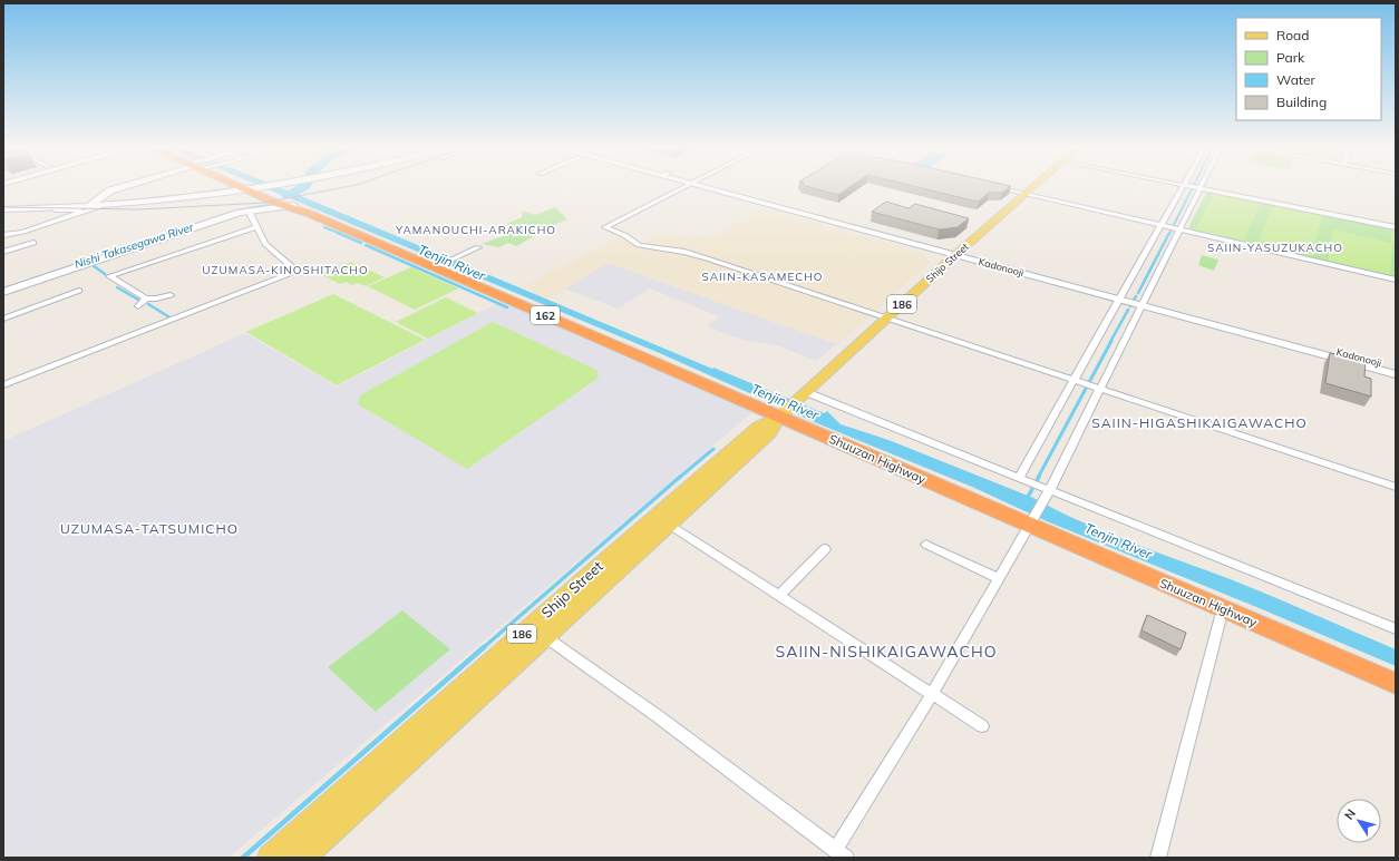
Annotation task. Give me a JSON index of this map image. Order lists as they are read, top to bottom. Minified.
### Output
{"streets":{"highway":["162","Shuuzan Highway"],"main road":["Shijo Street","186"],"street":["Kadonooji"]},"crossings":[["Shijo Street","Kadonooji"],["Shijo Street","Shuuzan Highway"]],"districts":["YAMANOUCHI-ARAKICHO","SAIIN-YASUZUKACHO","UZUMASA-KINOSHITACHO","SAIIN-KASAMECHO","SAIIN-HIGASHIKAIGAWACHO","UZUMASA-TATSUMICHO","SAIIN-NISHIKAIGAWACHO"],"water":["Nishi Takasegawa River","Tenjin River"],"legend":["Road","Park","Water","Building"],"north":"top left"}
